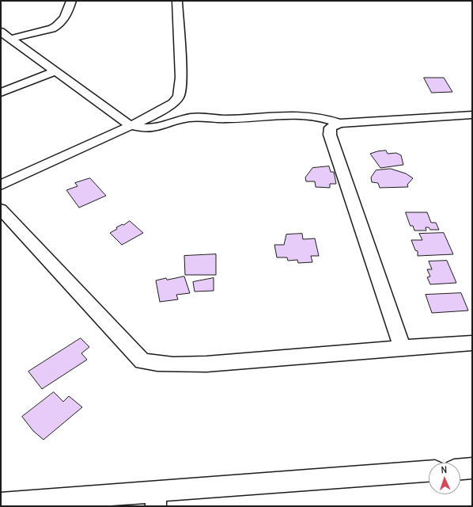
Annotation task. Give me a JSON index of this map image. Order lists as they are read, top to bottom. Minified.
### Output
{"north":"top"}
